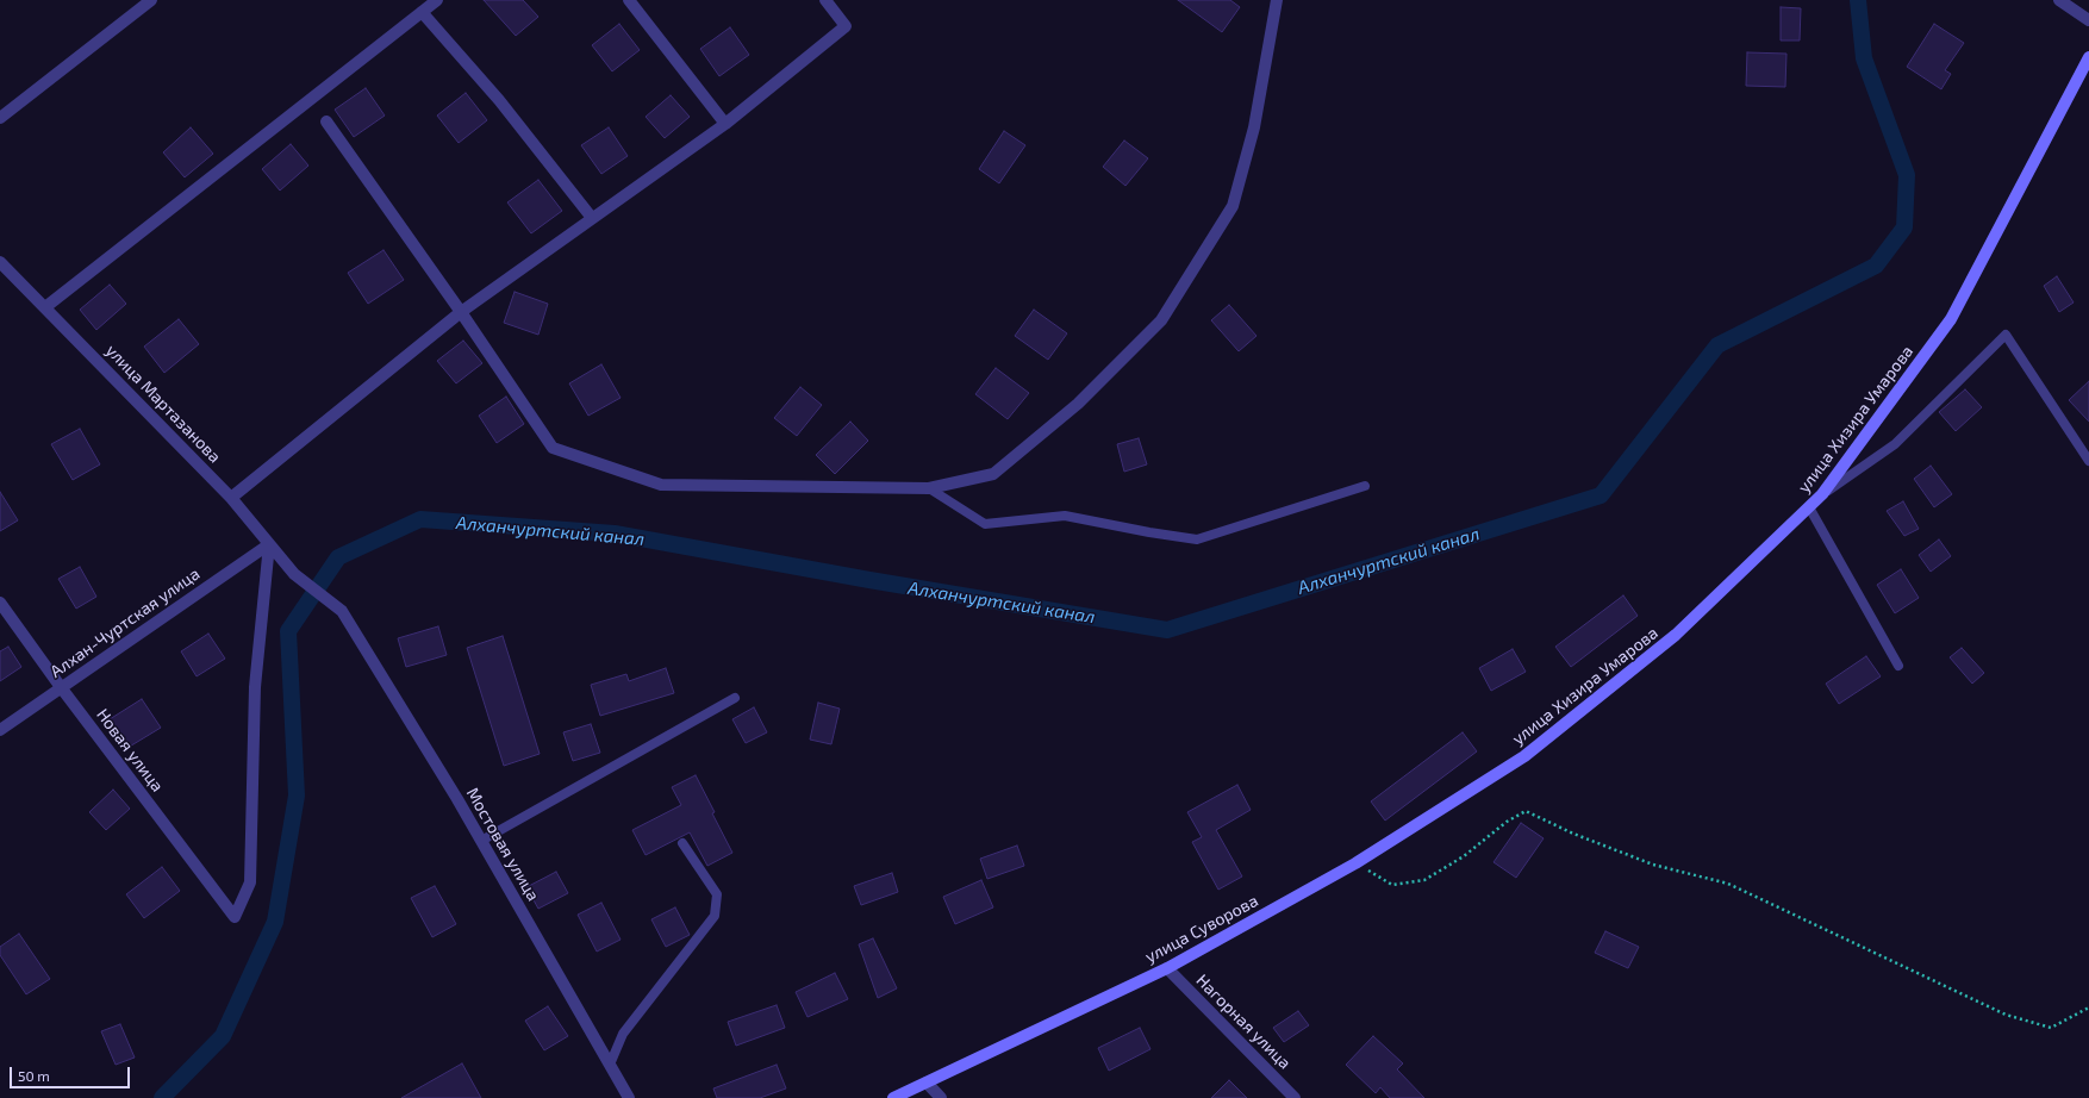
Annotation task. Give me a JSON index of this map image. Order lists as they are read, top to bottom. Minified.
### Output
{"streets":{"main road":["улица Хизира Умарова","улица Суворова"],"street":["улица Мартазанова","Алхан-Чуртская улица","Новая улица","Мостовая улица","Нагорная улица"]},"crossings":[["улица Мартазанова","Алхан-Чуртская улица"],["улица Мартазанова","Новая улица"],["улица Мартазанова","Мостовая улица"],["улица Хизира Умарова","улица Суворова"],["Алхан-Чуртская улица","Новая улица"],["улица Суворова","Нагорная улица"]],"water":["Алханчуртский канал"],"scale_bar":"50 m"}
